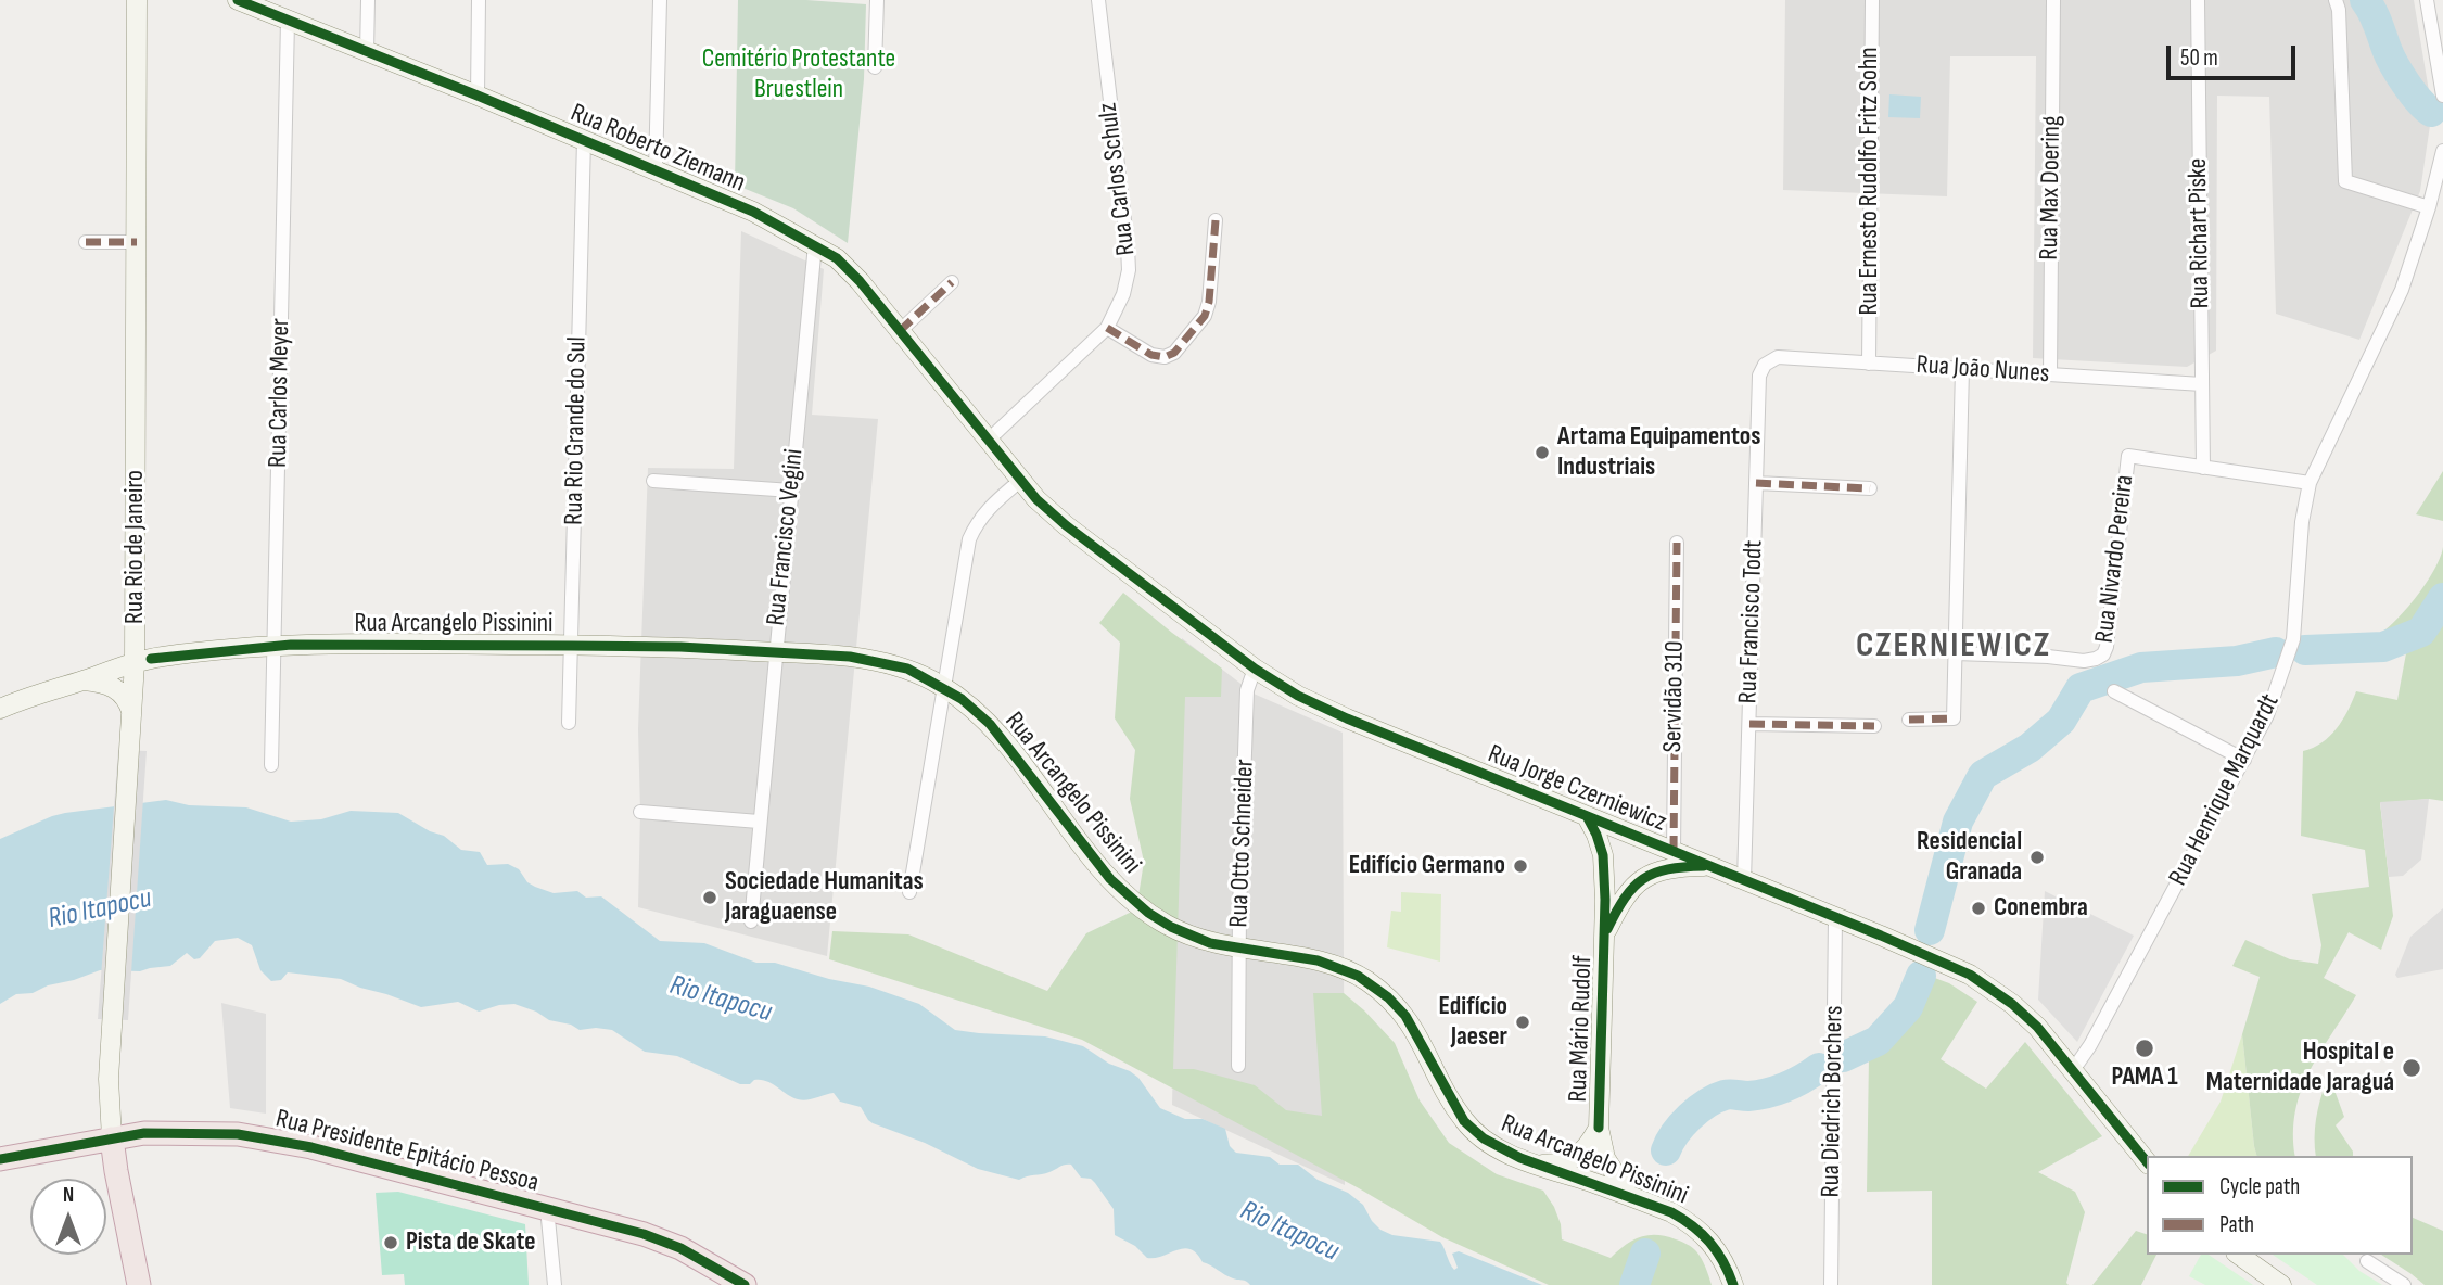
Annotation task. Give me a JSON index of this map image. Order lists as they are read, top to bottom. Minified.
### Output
{"streets":{"highway":["Rua Presidente Epitácio Pessoa"],"main road":["Rua Roberto Ziemann","Rua Rio de Janeiro","Rua Arcangelo Pissinini","Rua Jorge Czerniewicz","Rua Mário Rudolf"],"street":["Rua Carlos Schulz","Rua Ernesto Rudolfo Fritz Sohn","Rua Max Doering","Rua Richart Piske","Rua João Nunes","Rua Carlos Meyer","Rua Rio Grande do Sul","Rua Francisco Vegini","Rua Nivardo Pereira","Rua Francisco Todt","Servidão 310","Rua Henrique Marquardt","Rua Otto Schneider","Rua Diedrich Borchers"]},"crossings":[["Rua Roberto Ziemann","Rua Carlos Schulz"],["Rua Roberto Ziemann","Rua Carlos Meyer"],["Rua Roberto Ziemann","Rua Rio Grande do Sul"],["Rua Roberto Ziemann","Rua Francisco Vegini"],["Rua Roberto Ziemann","Rua Jorge Czerniewicz"],["Rua Carlos Schulz","Rua Jorge Czerniewicz"],["Rua Ernesto Rudolfo Fritz Sohn","Rua João Nunes"],["Rua Max Doering","Rua João Nunes"],["Rua Richart Piske","Rua João Nunes"],["Rua Richart Piske","Rua Nivardo Pereira"],["Rua João Nunes","Rua Francisco Todt"],["Rua Carlos Meyer","Rua Arcangelo Pissinini"],["Rua Rio Grande do Sul","Rua Arcangelo Pissinini"],["Rua Francisco Vegini","Rua Arcangelo Pissinini"],["Rua Rio de Janeiro","Rua Arcangelo Pissinini"],["Rua Rio de Janeiro","Rua Presidente Epitácio Pessoa"],["Rua Francisco Todt","Rua Jorge Czerniewicz"],["Rua Arcangelo Pissinini","Rua Otto Schneider"],["Rua Arcangelo Pissinini","Rua Mário Rudolf"],["Servidão 310","Rua Jorge Czerniewicz"],["Rua Jorge Czerniewicz","Rua Henrique Marquardt"],["Rua Jorge Czerniewicz","Rua Otto Schneider"],["Rua Jorge Czerniewicz","Rua Mário Rudolf"],["Rua Jorge Czerniewicz","Rua Diedrich Borchers"]],"districts":["CZERNIEWICZ"],"water":["Rio Itapocu"],"parks":["Cemitério Protestante Bruestlein"],"places":["Artama Equipamentos Industriais","Residencial Granada","Edifício Germano","Sociedade Humanitas Jaraguaense","Conembra","Edifício Jaeser","PAMA 1","Hospital e Maternidade Jaraguá","Pista de Skate"],"legend":["Cycle path","Path"],"scale_bar":"50 m","north":"top"}
